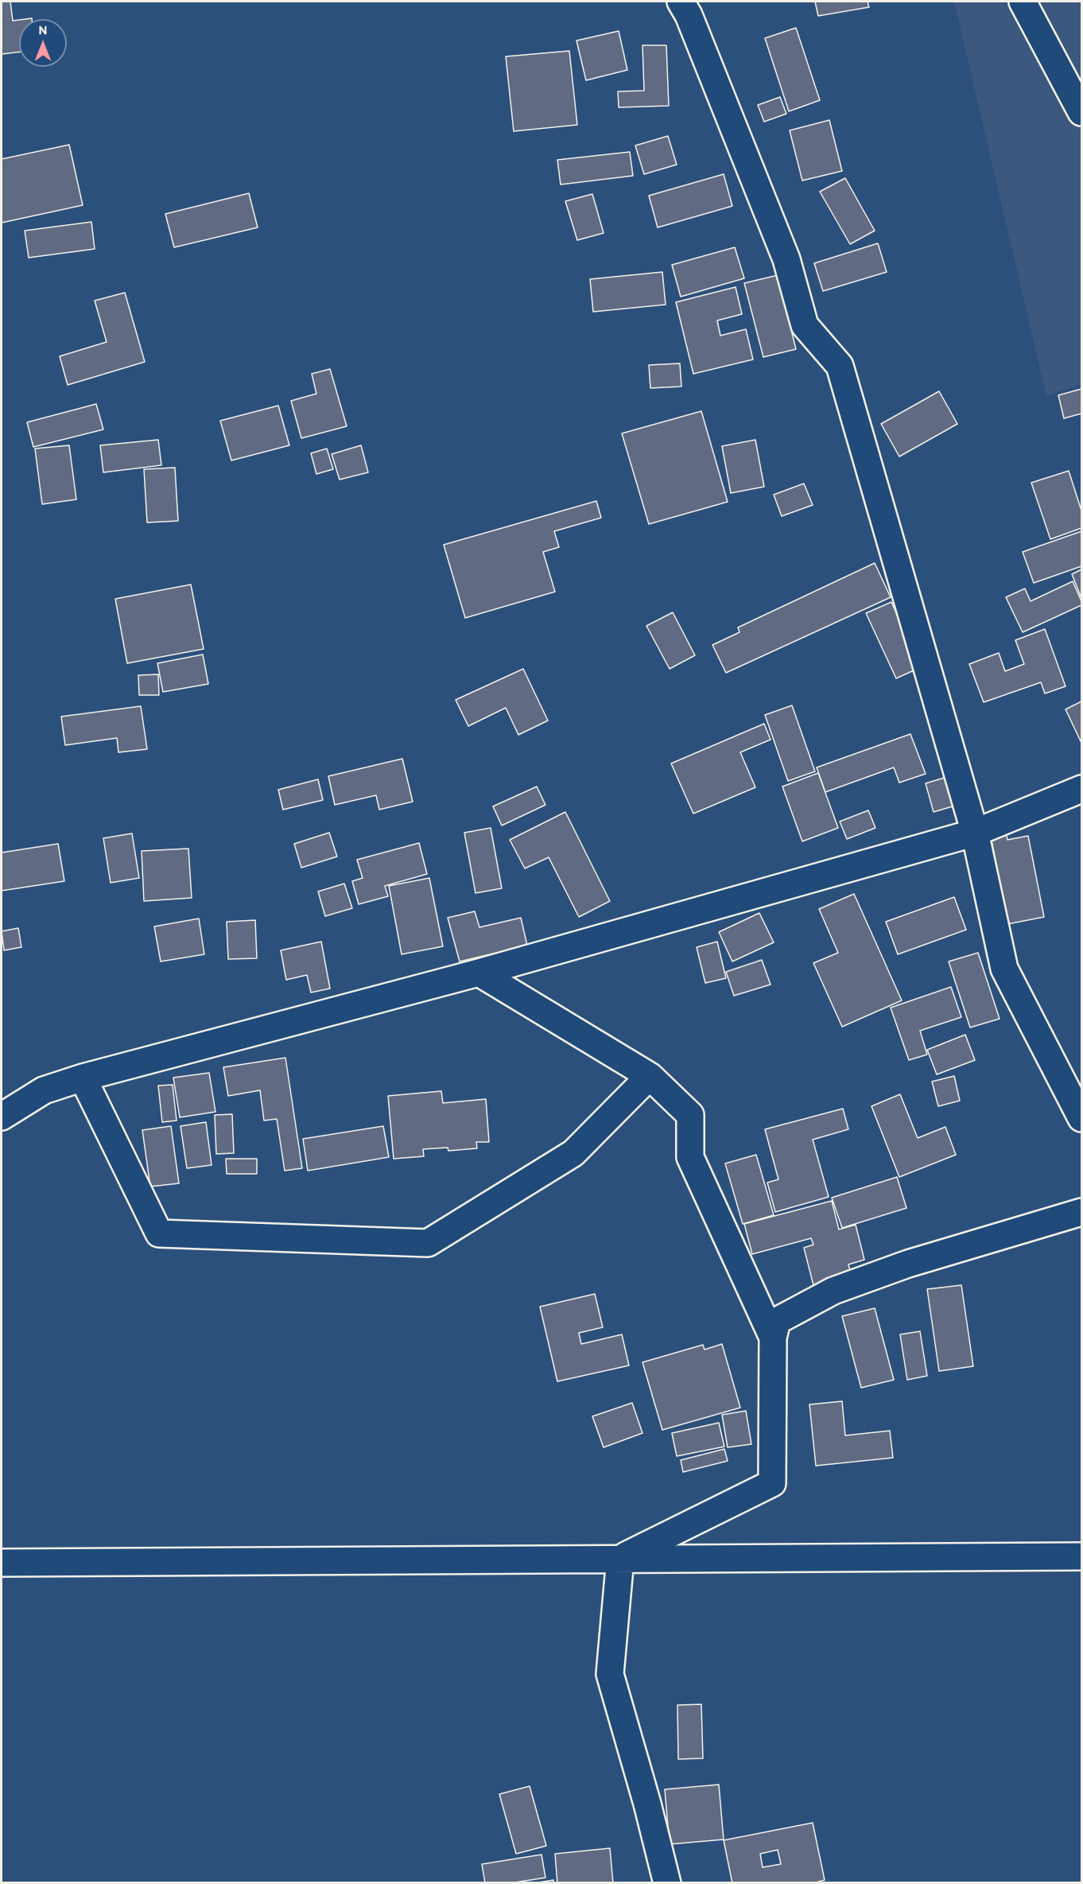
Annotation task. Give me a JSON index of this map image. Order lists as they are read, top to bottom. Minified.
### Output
{"north":"top"}
